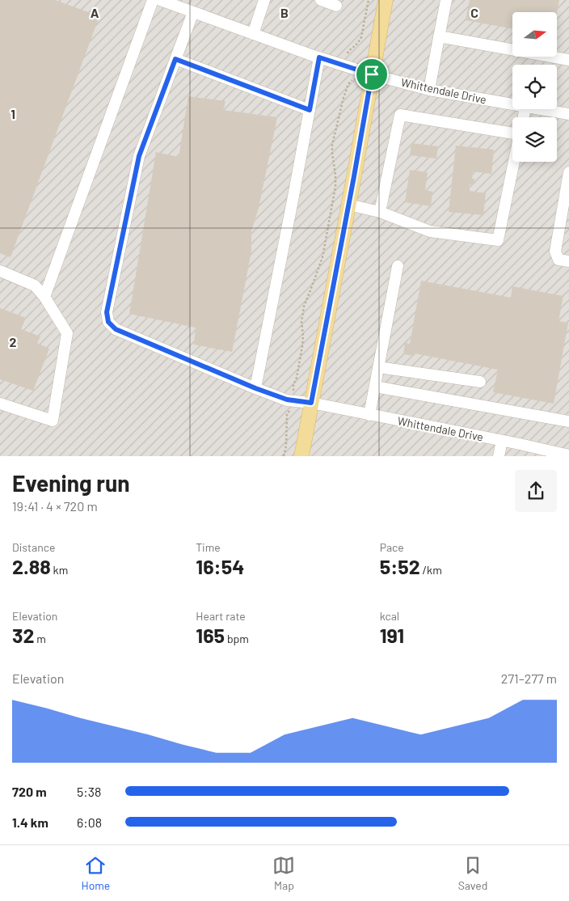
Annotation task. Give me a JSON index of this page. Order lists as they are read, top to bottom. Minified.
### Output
{"streets":{"street":["Whittendale Drive"]},"north":"right","page":{"heading":["Evening run","19:41 · 4 × 720 m"],"stats":[["Distance","2.88 km"],["Time","16:54"],["Pace","5:52 /km"],["Elevation","32 m"],["Heart rate","165 bpm"],["kcal","191"]],"chart":["Elevation","271–277 m"],"list":[{"name":"720 m","note":"5:38"},{"name":"1.4 km","note":"6:08"}],"tabs":["Home","Map","Saved"]},"grid":{"columns":["A","B","C"],"rows":["1","2"]}}
